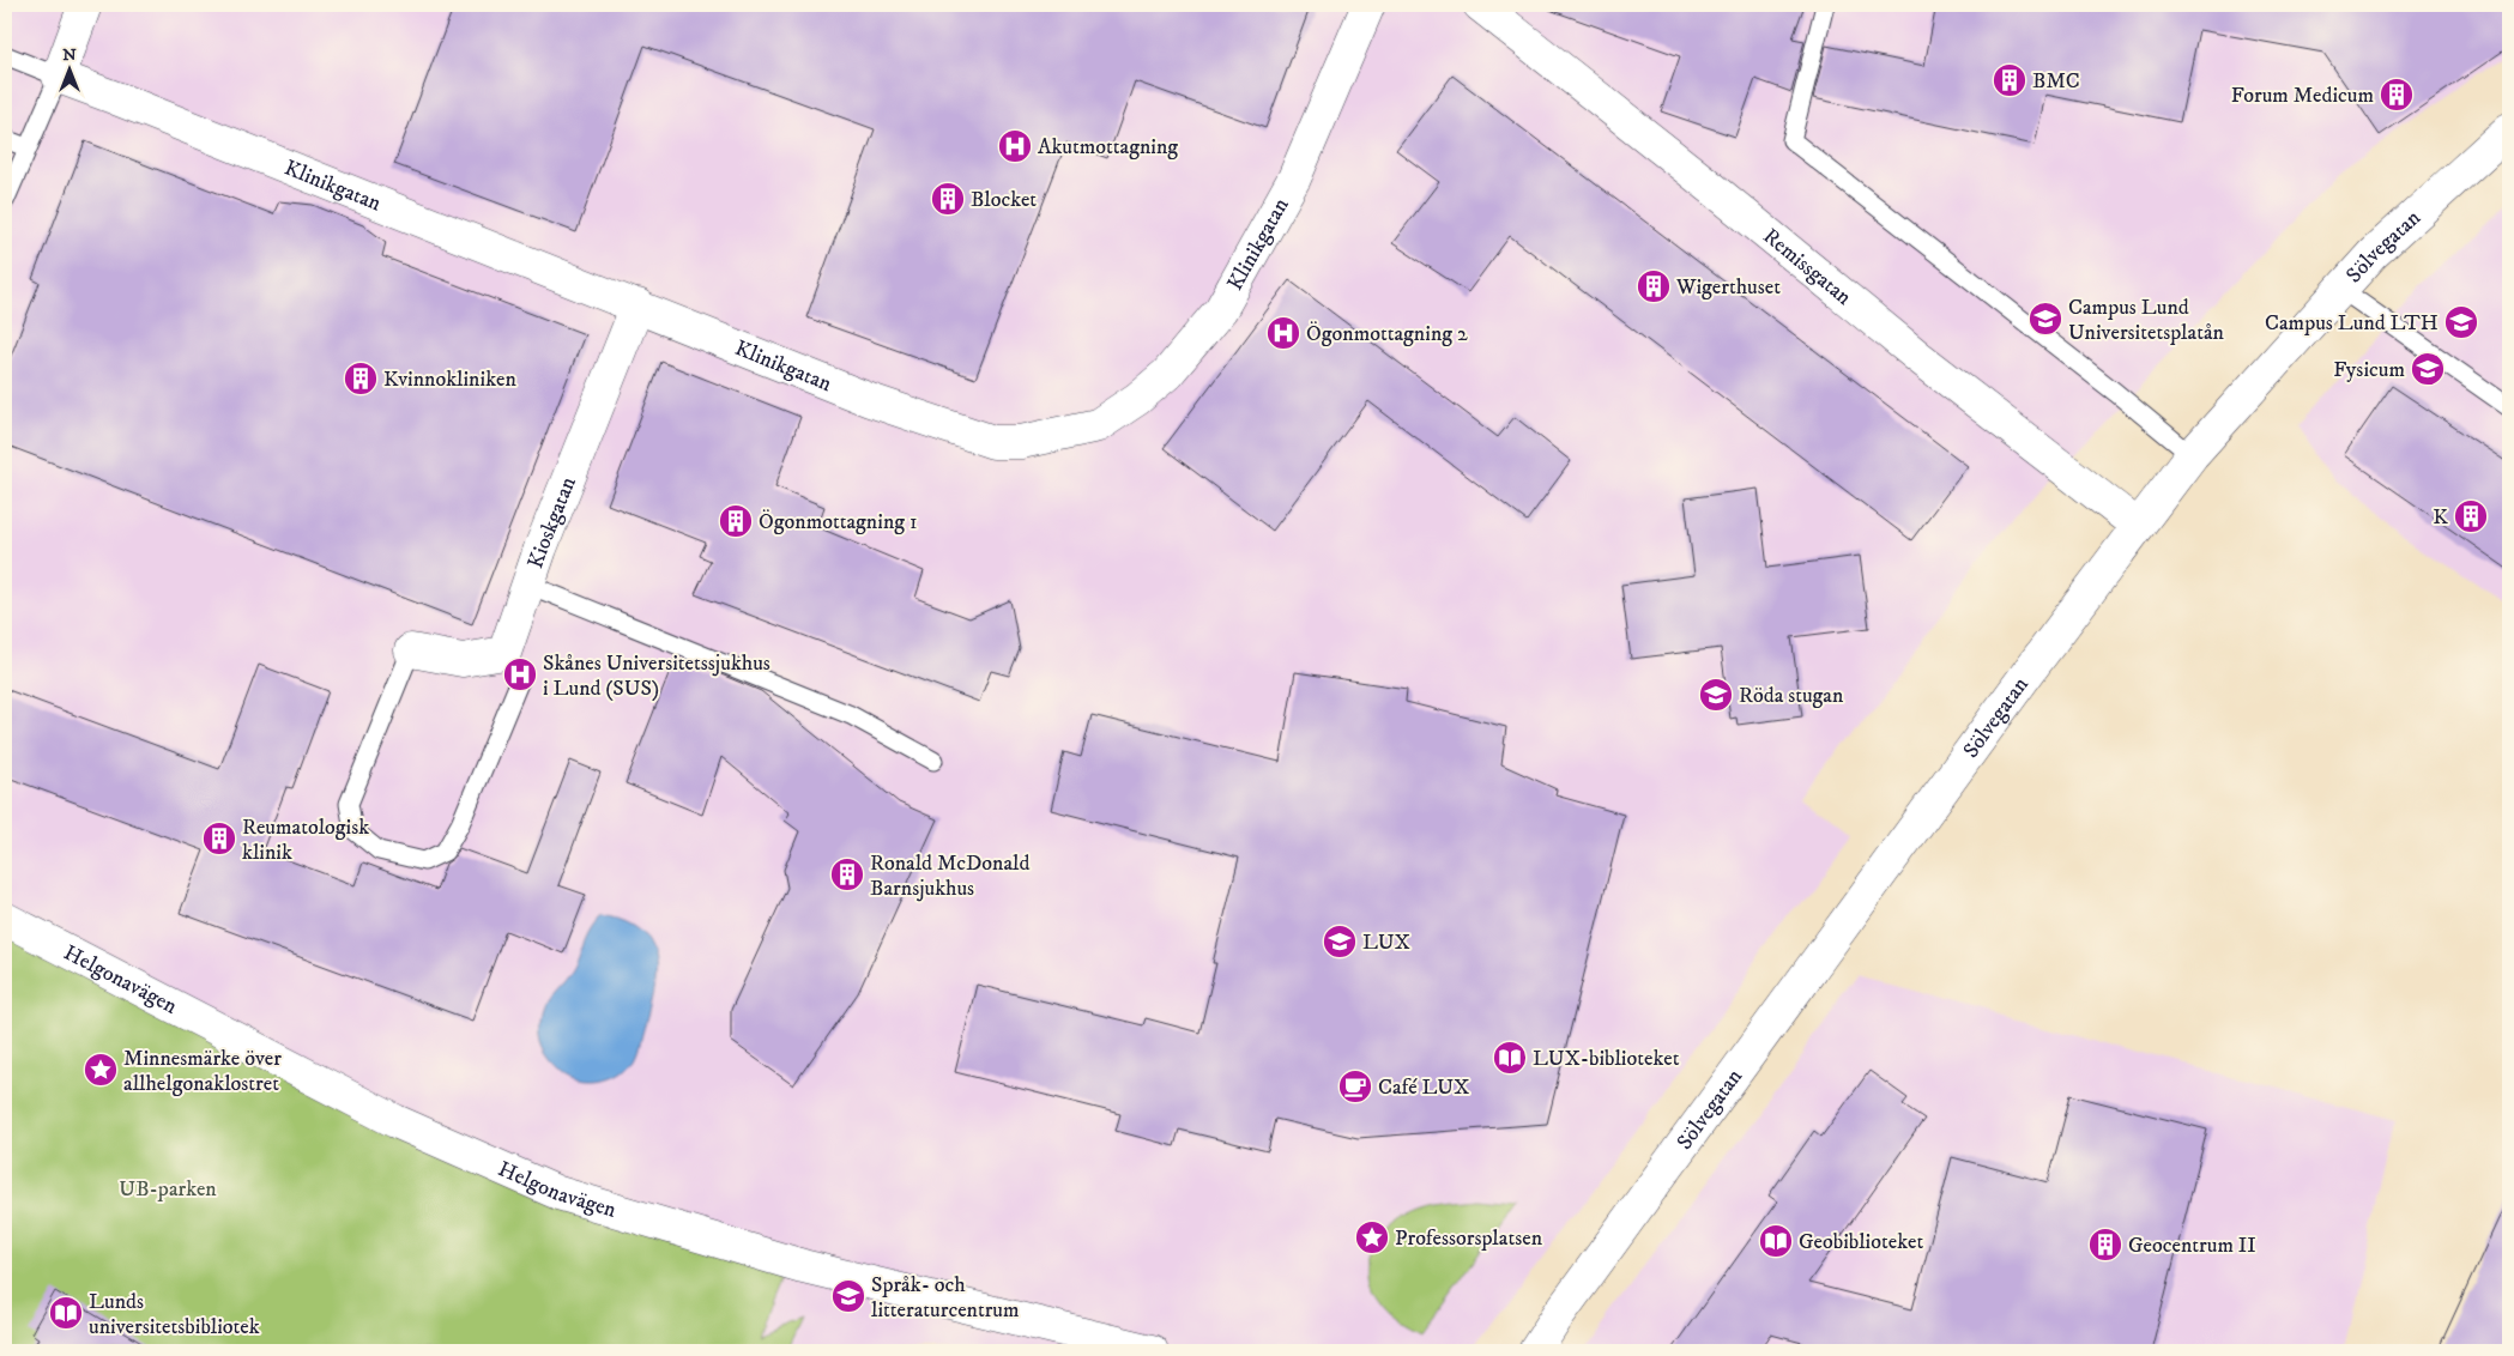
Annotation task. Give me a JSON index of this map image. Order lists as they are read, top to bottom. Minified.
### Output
{"streets":{"street":["Klinikgatan","Sölvegatan","Remissgatan","Kioskgatan","Helgonavägen"]},"crossings":[["Klinikgatan","Kioskgatan"],["Sölvegatan","Remissgatan"]],"parks":["UB-parken"],"places":{"building":["BMC","Forum Medicum","Blocket","Wigerthuset","Kvinnokliniken","K","Ögonmottagning 1","Reumatologisk klinik","Ronald McDonald Barnsjukhus","Geocentrum II"],"hospital":["Akutmottagning","Ögonmottagning 2","Skånes Universitetssjukhus i Lund (SUS)"],"school or university":["Campus Lund Universitetsplatån","Campus Lund LTH","Fysicum","Röda stugan","LUX","Språk- och litteraturcentrum"],"library":["LUX-biblioteket","Geobiblioteket","Lunds universitetsbibliotek"],"place":["Minnesmärke över allhelgonaklostret","Professorsplatsen"],"cafe":["Café LUX"]},"north":"top"}
